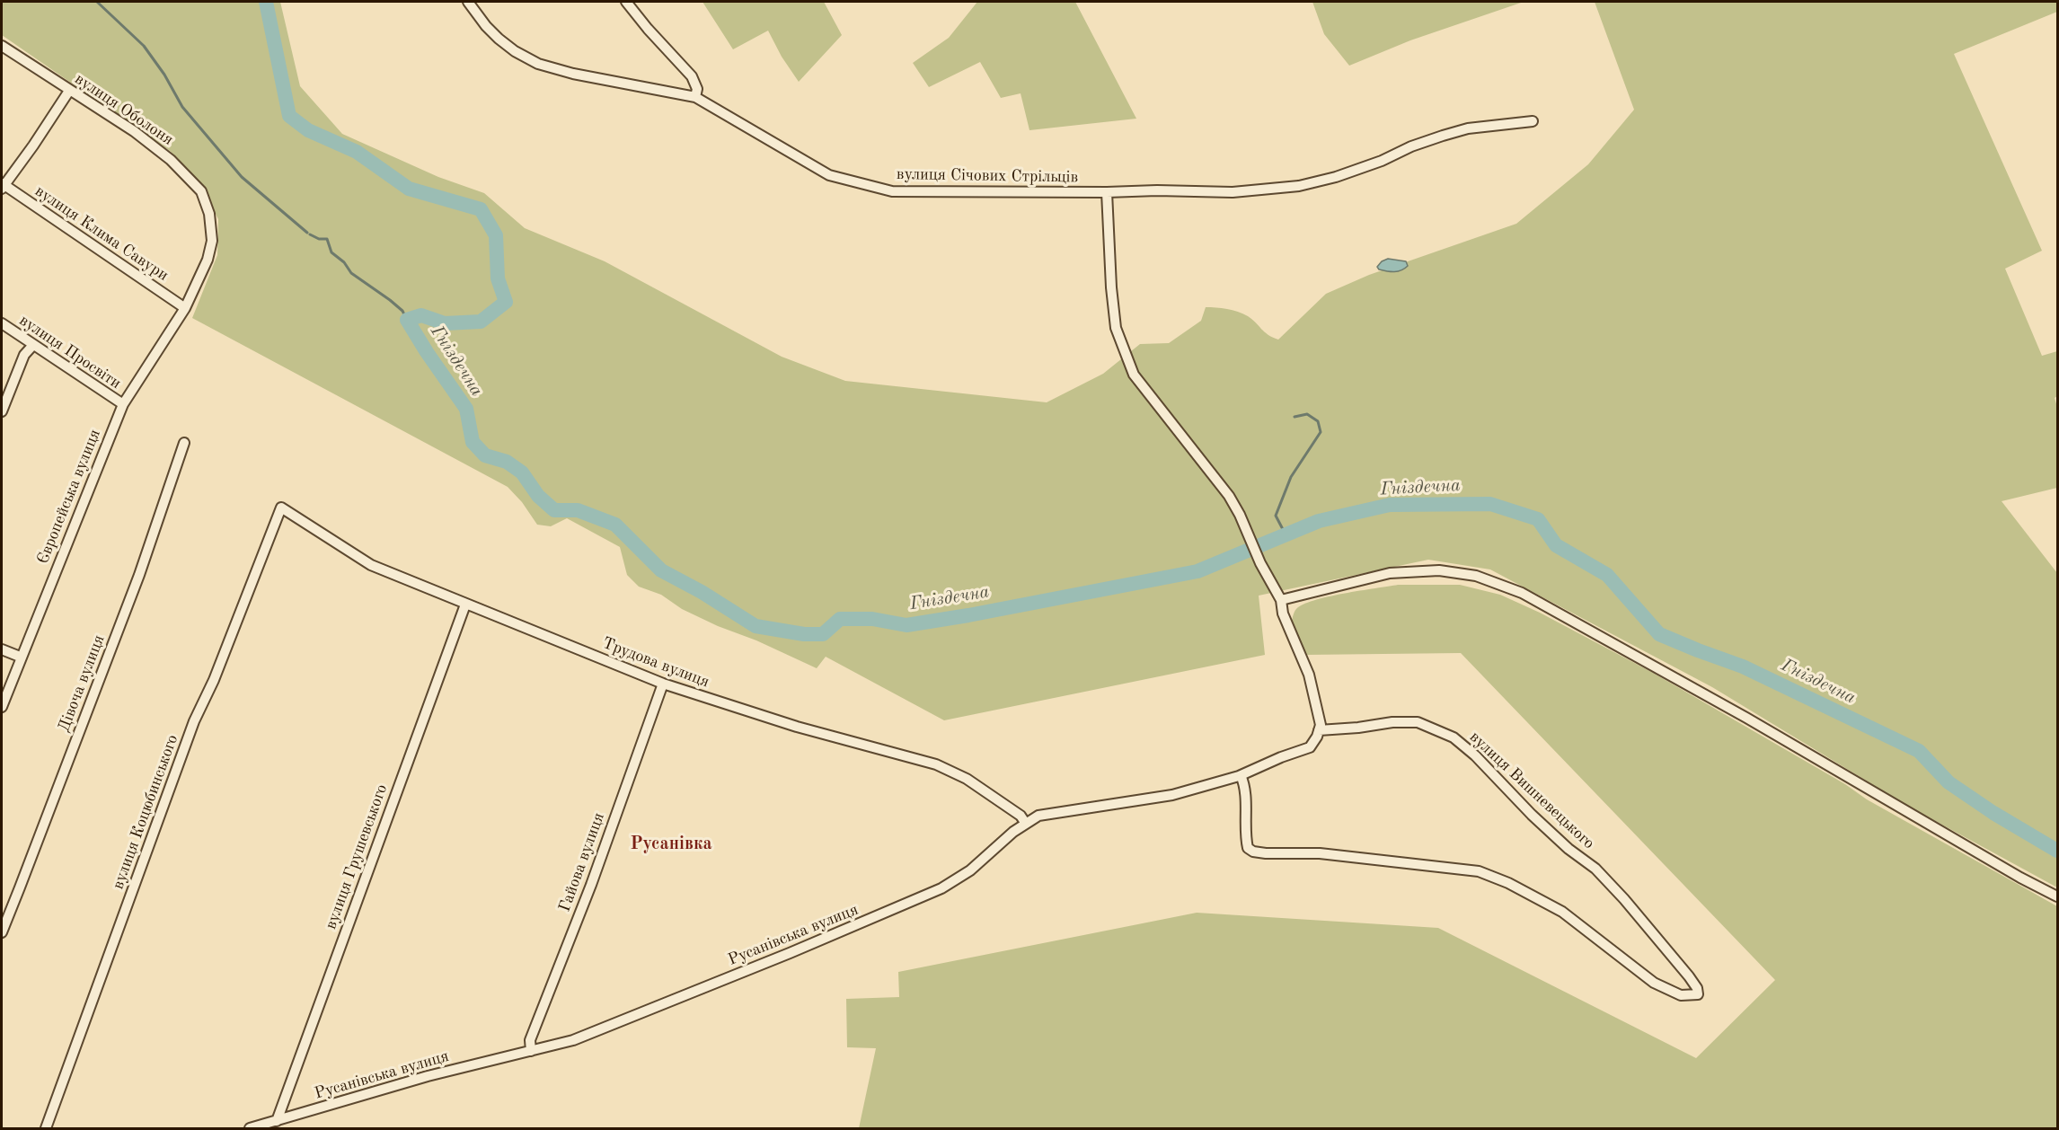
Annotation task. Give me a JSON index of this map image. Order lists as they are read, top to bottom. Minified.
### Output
{"streets":{"street":["вулиця Оболоня","вулиця Січових Стрільців","вулиця Клима Савури","вулиця Просвіти","Європейська вулиця","Трудова вулиця","Дівоча вулиця","вулиця Вишневецького","вулиця Коцюбинського","вулиця Грушевського","Гайова вулиця","Русанівська вулиця"]},"crossings":[["вулиця Оболоня","вулиця Клима Савури"],["вулиця Оболоня","Європейська вулиця"],["вулиця Клима Савури","Європейська вулиця"],["вулиця Просвіти","Європейська вулиця"],["Трудова вулиця","вулиця Коцюбинського"],["Трудова вулиця","вулиця Грушевського"],["Трудова вулиця","Гайова вулиця"],["Трудова вулиця","Русанівська вулиця"],["вулиця Вишневецького","Русанівська вулиця"],["вулиця Грушевського","Русанівська вулиця"],["Гайова вулиця","Русанівська вулиця"]],"districts":["Русанівка"],"water":["Гніздечна"]}
